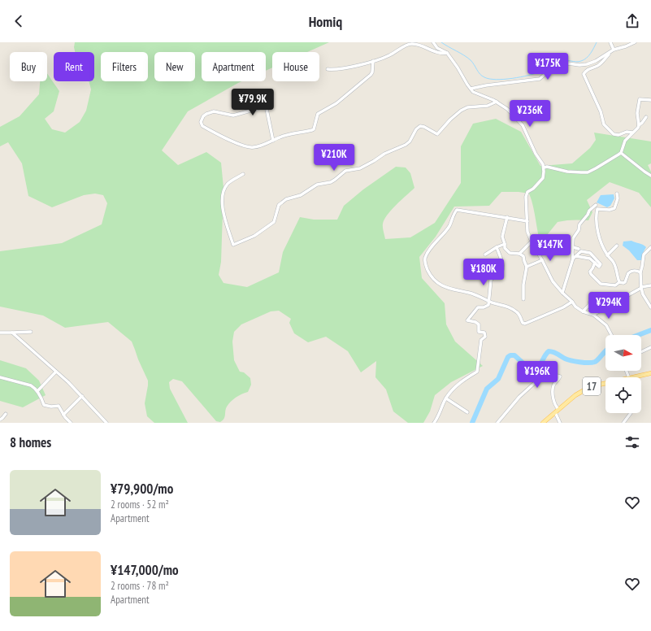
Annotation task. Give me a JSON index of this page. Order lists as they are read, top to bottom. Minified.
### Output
{"streets":{"main road":["17"]},"north":"right","page":{"header":"Homiq","chip":["Buy","Rent","Filters","New","Apartment","House"],"price":["¥175K","¥79.9K","¥236K","¥210K","¥147K","¥180K","¥294K","¥196K"],"heading":"8 homes","list":[{"name":"¥79,900/mo","note":"2 rooms · 52 m² · Apartment"},{"name":"¥147,000/mo","note":"2 rooms · 78 m² · Apartment"}]}}
